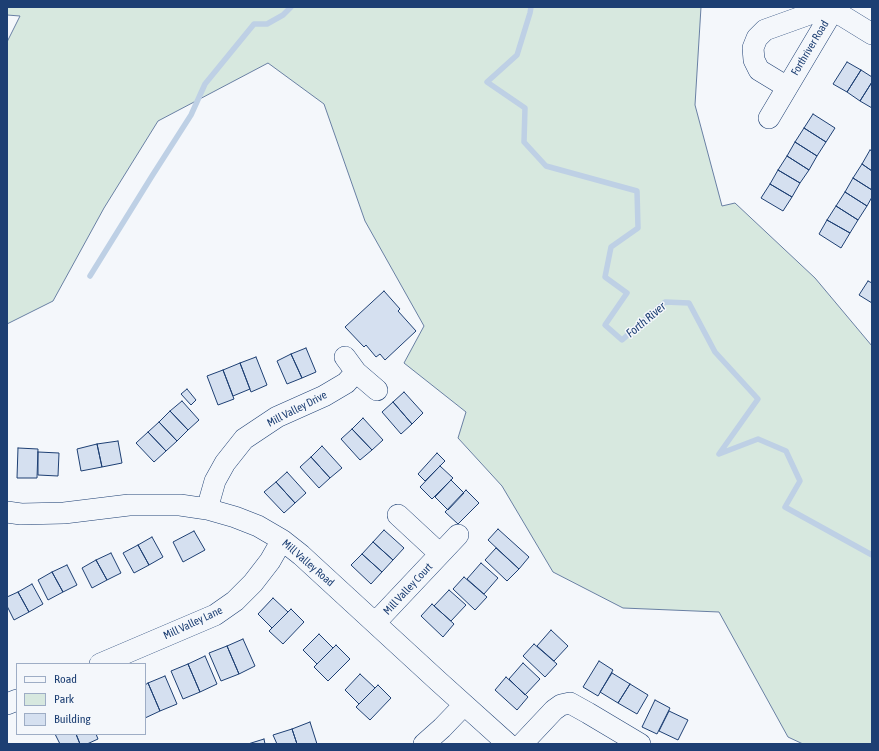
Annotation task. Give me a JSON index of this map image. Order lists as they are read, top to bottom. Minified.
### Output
{"streets":{"street":["Forthriver Road","Mill Valley Drive","Mill Valley Road","Mill Valley Court","Mill Valley Lane"]},"crossings":[["Mill Valley Drive","Mill Valley Road"],["Mill Valley Road","Mill Valley Court"],["Mill Valley Road","Mill Valley Lane"]],"water":["Forth River"],"legend":["Road","Park","Building"]}
